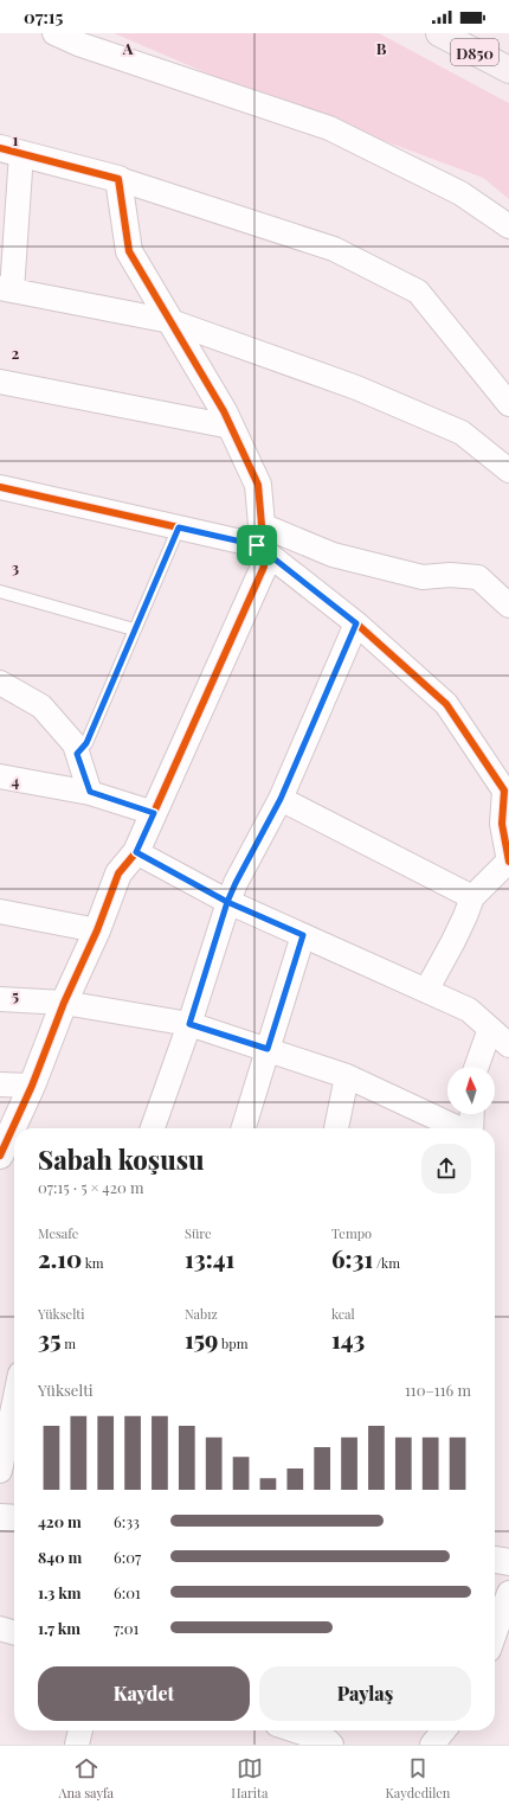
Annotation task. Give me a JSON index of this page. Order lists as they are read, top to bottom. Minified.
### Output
{"streets":{"highway":["D850"]},"north":"top","page":{"status":"07:15","heading":["Sabah koşusu","07:15 · 5 × 420 m"],"stats":[["Mesafe","2.10 km"],["Süre","13:41"],["Tempo","6:31 /km"],["Yükselti","35 m"],["Nabız","159 bpm"],["kcal","143"]],"chart":["Yükselti","110–116 m"],"list":[{"name":"420 m","note":"6:33"},{"name":"840 m","note":"6:07"},{"name":"1.3 km","note":"6:01"},{"name":"1.7 km","note":"7:01"}],"buttons":["Kaydet","Paylaş"],"tabs":["Ana sayfa","Harita","Kaydedilen"]},"grid":{"columns":["A","B"],"rows":["1","2","3","4","5"]}}
